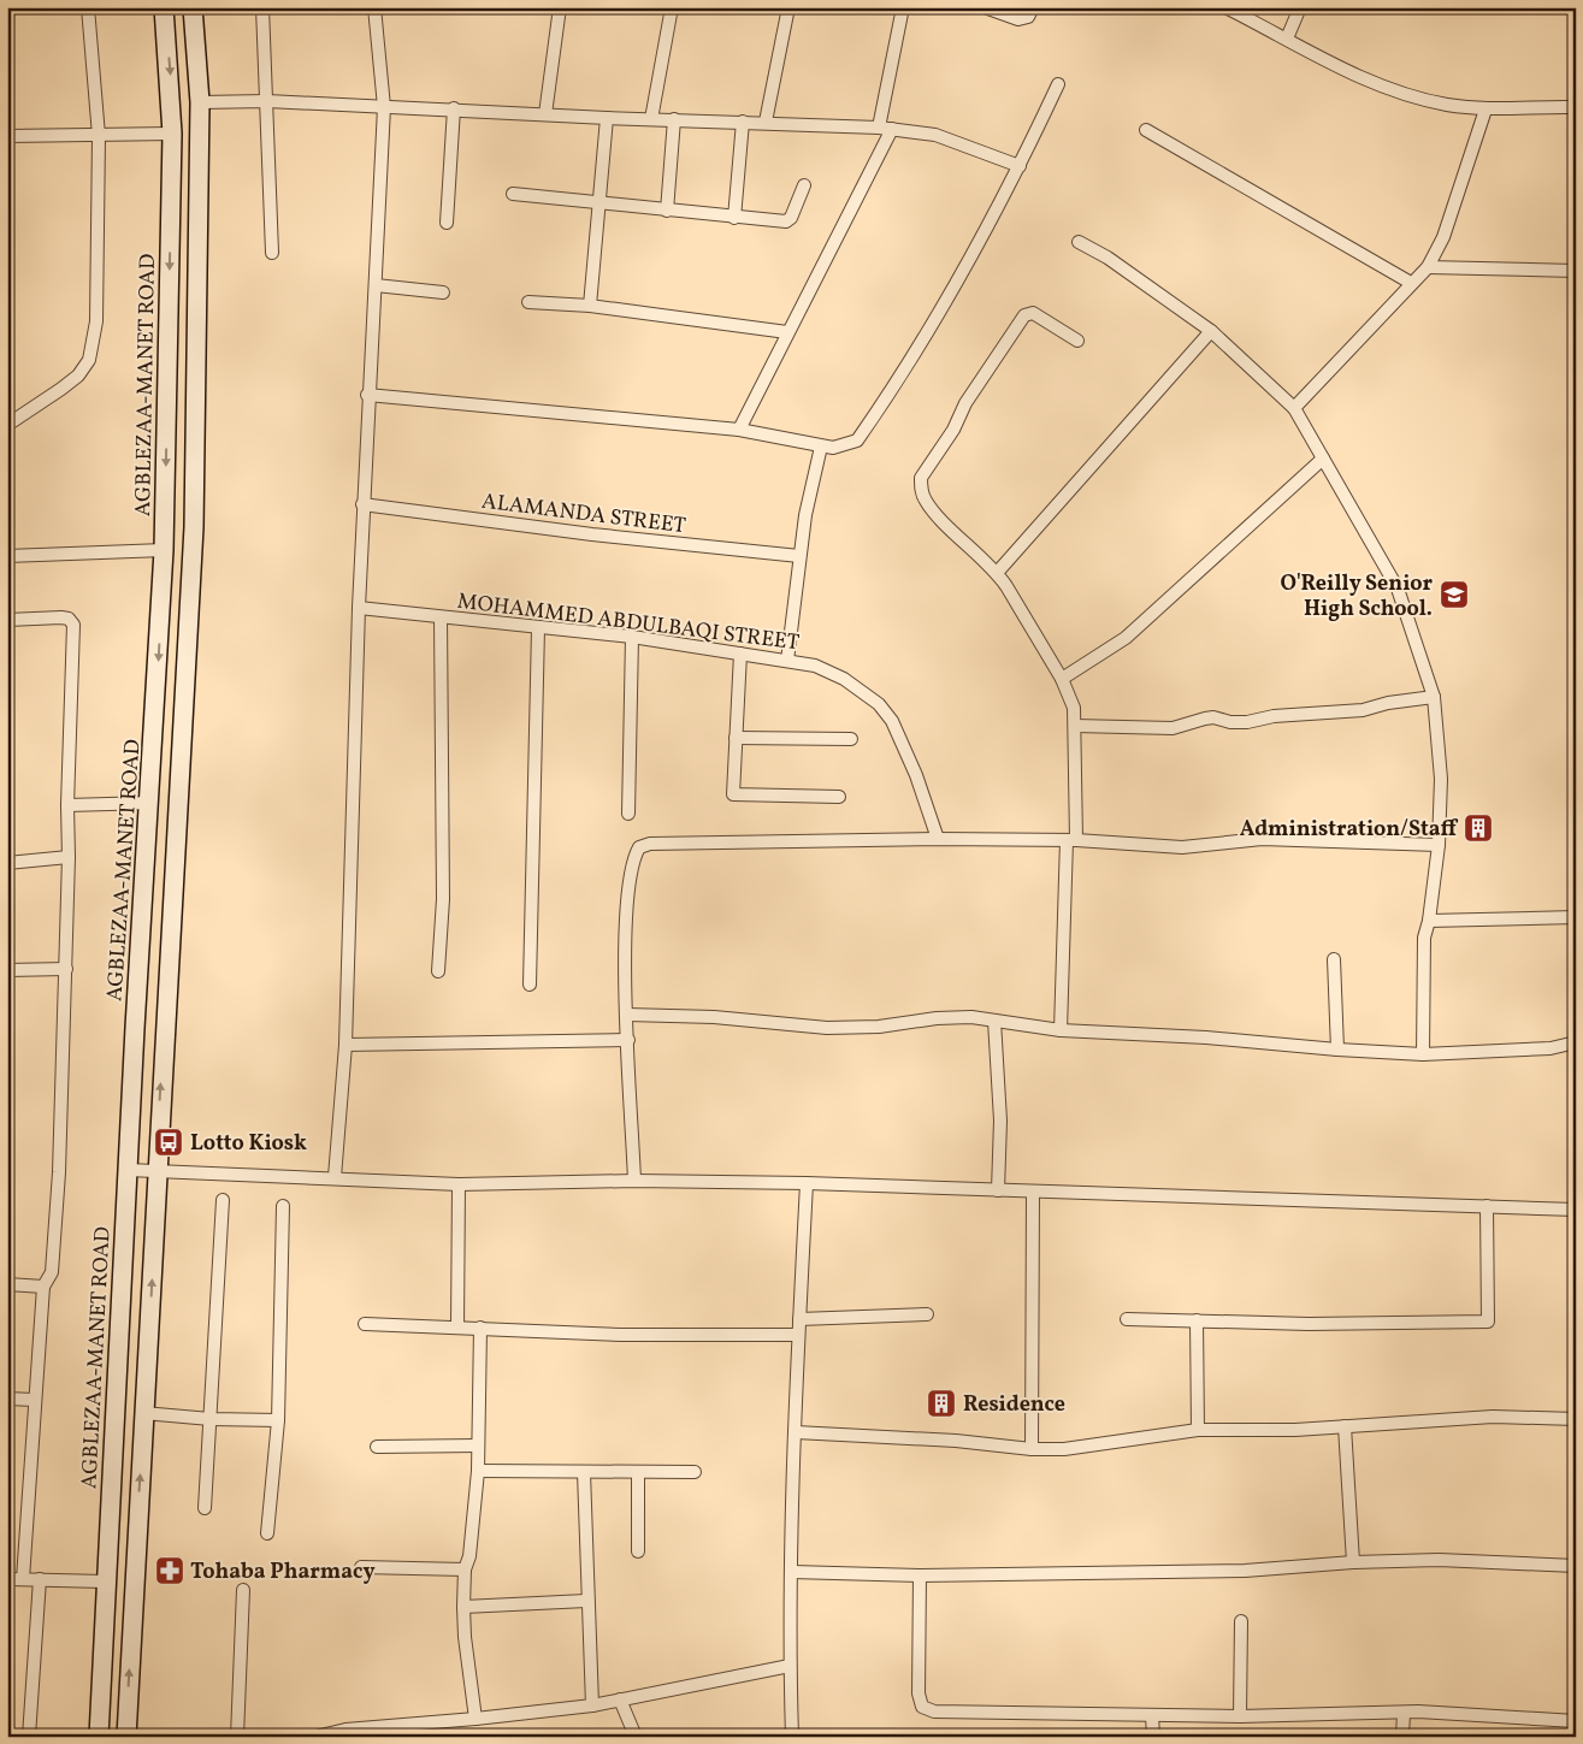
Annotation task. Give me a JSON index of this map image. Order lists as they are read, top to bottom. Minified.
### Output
{"streets":{"main road":["AGBLEZAA-MANET ROAD"],"street":["ALAMANDA STREET","MOHAMMED ABDULBAQI STREET"]},"places":{"school or university":["O'Reilly Senior High School."],"building":["Administration/Staff","Residence"],"bus stop":["Lotto Kiosk"],"pharmacy":["Tohaba Pharmacy"]}}
